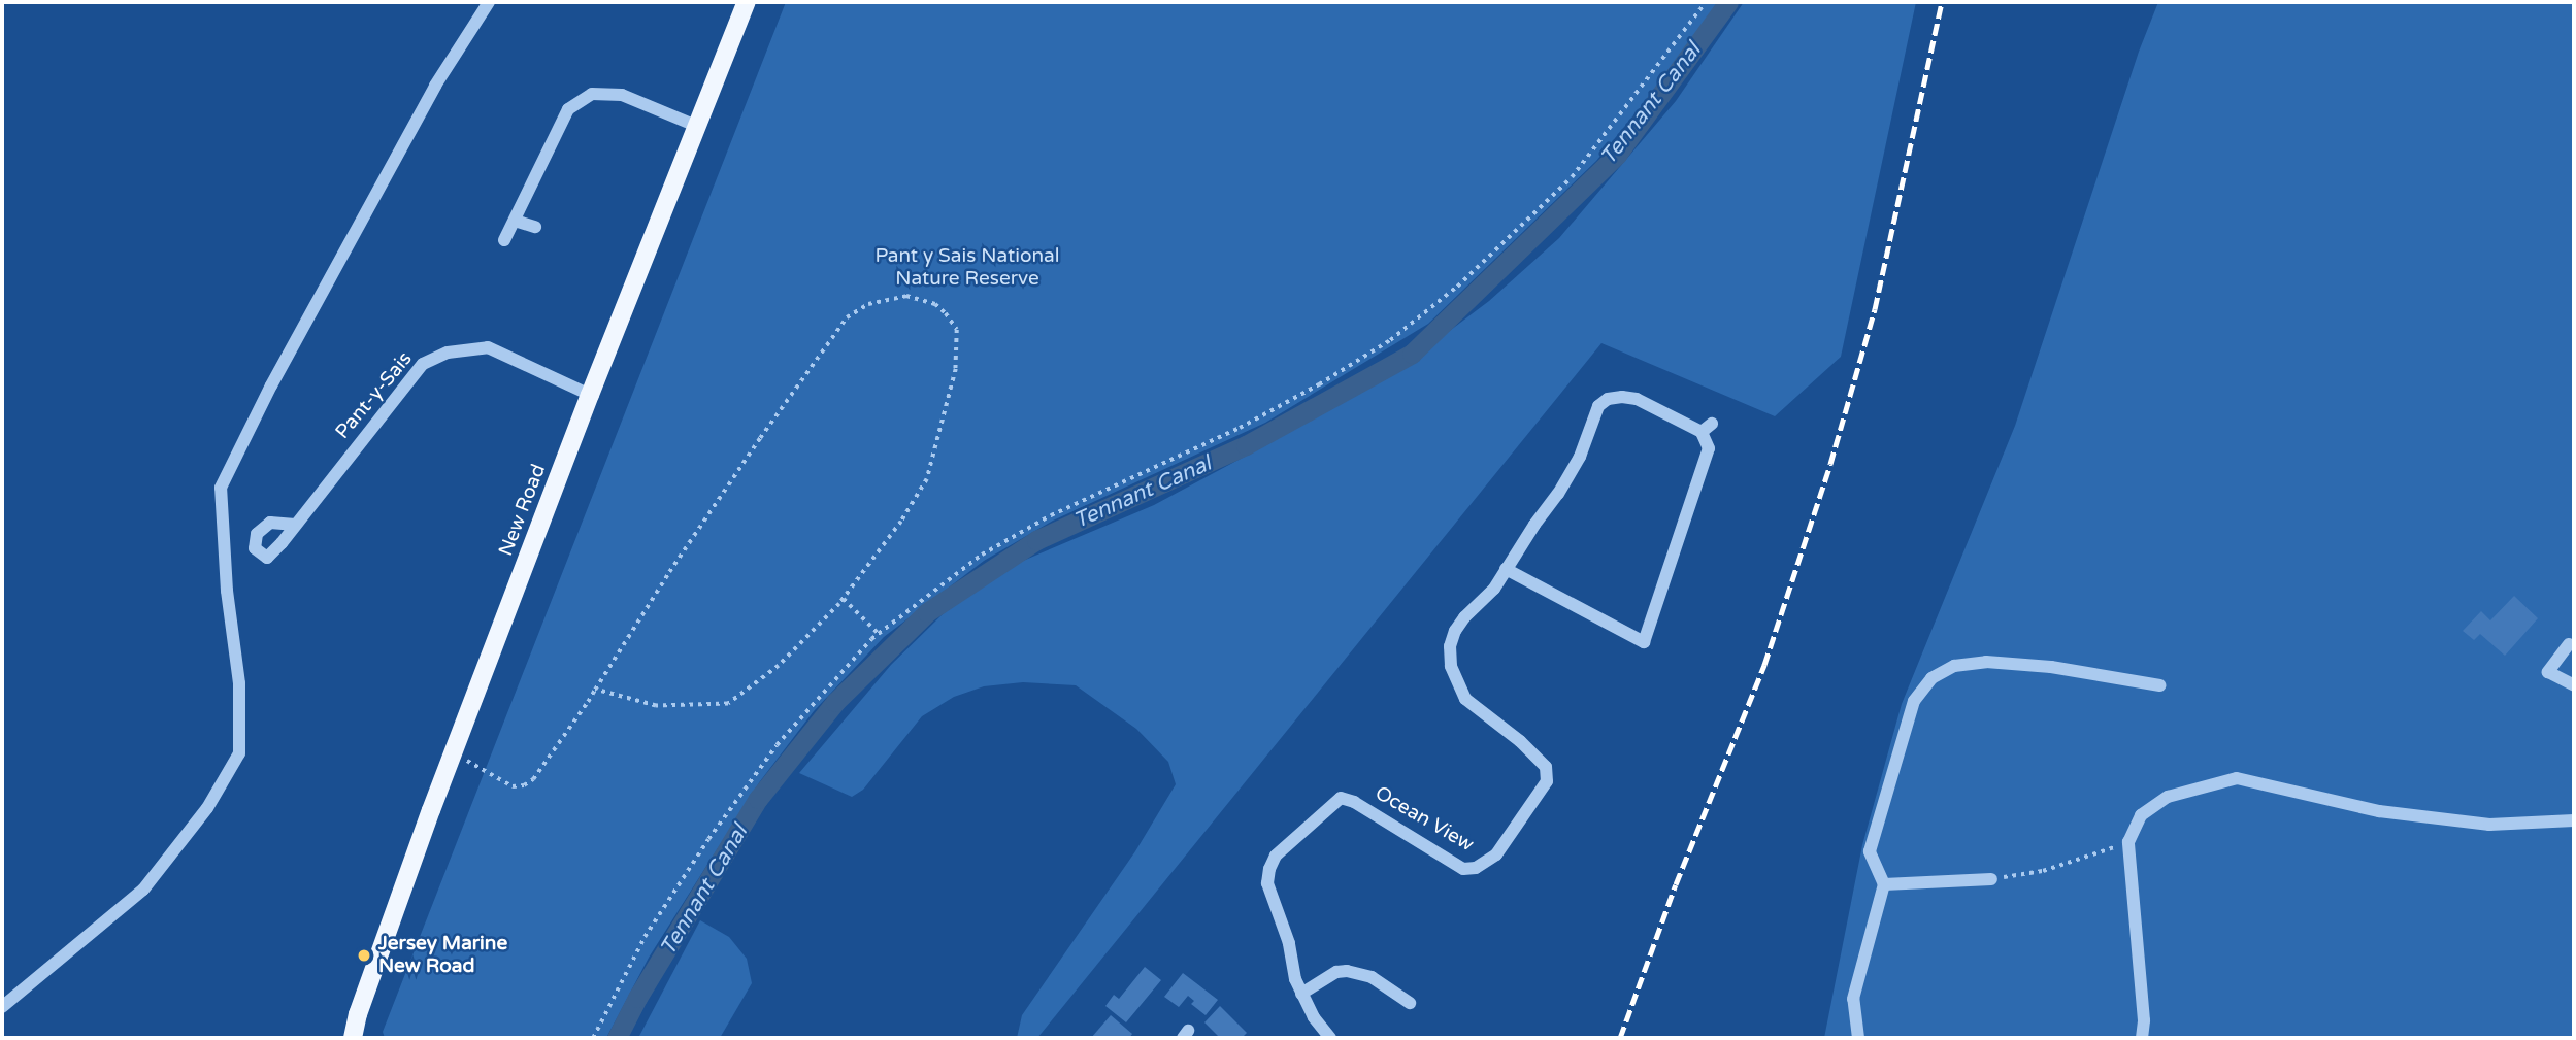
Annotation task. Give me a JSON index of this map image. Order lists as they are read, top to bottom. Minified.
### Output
{"streets":{"main road":["New Road"],"street":["Pant-y-Sais","Ocean View"]},"crossings":[["Pant-y-Sais","New Road"]],"water":["Tennant Canal"],"parks":["Pant y Sais National Nature Reserve"],"places":["Jersey Marine New Road"]}
